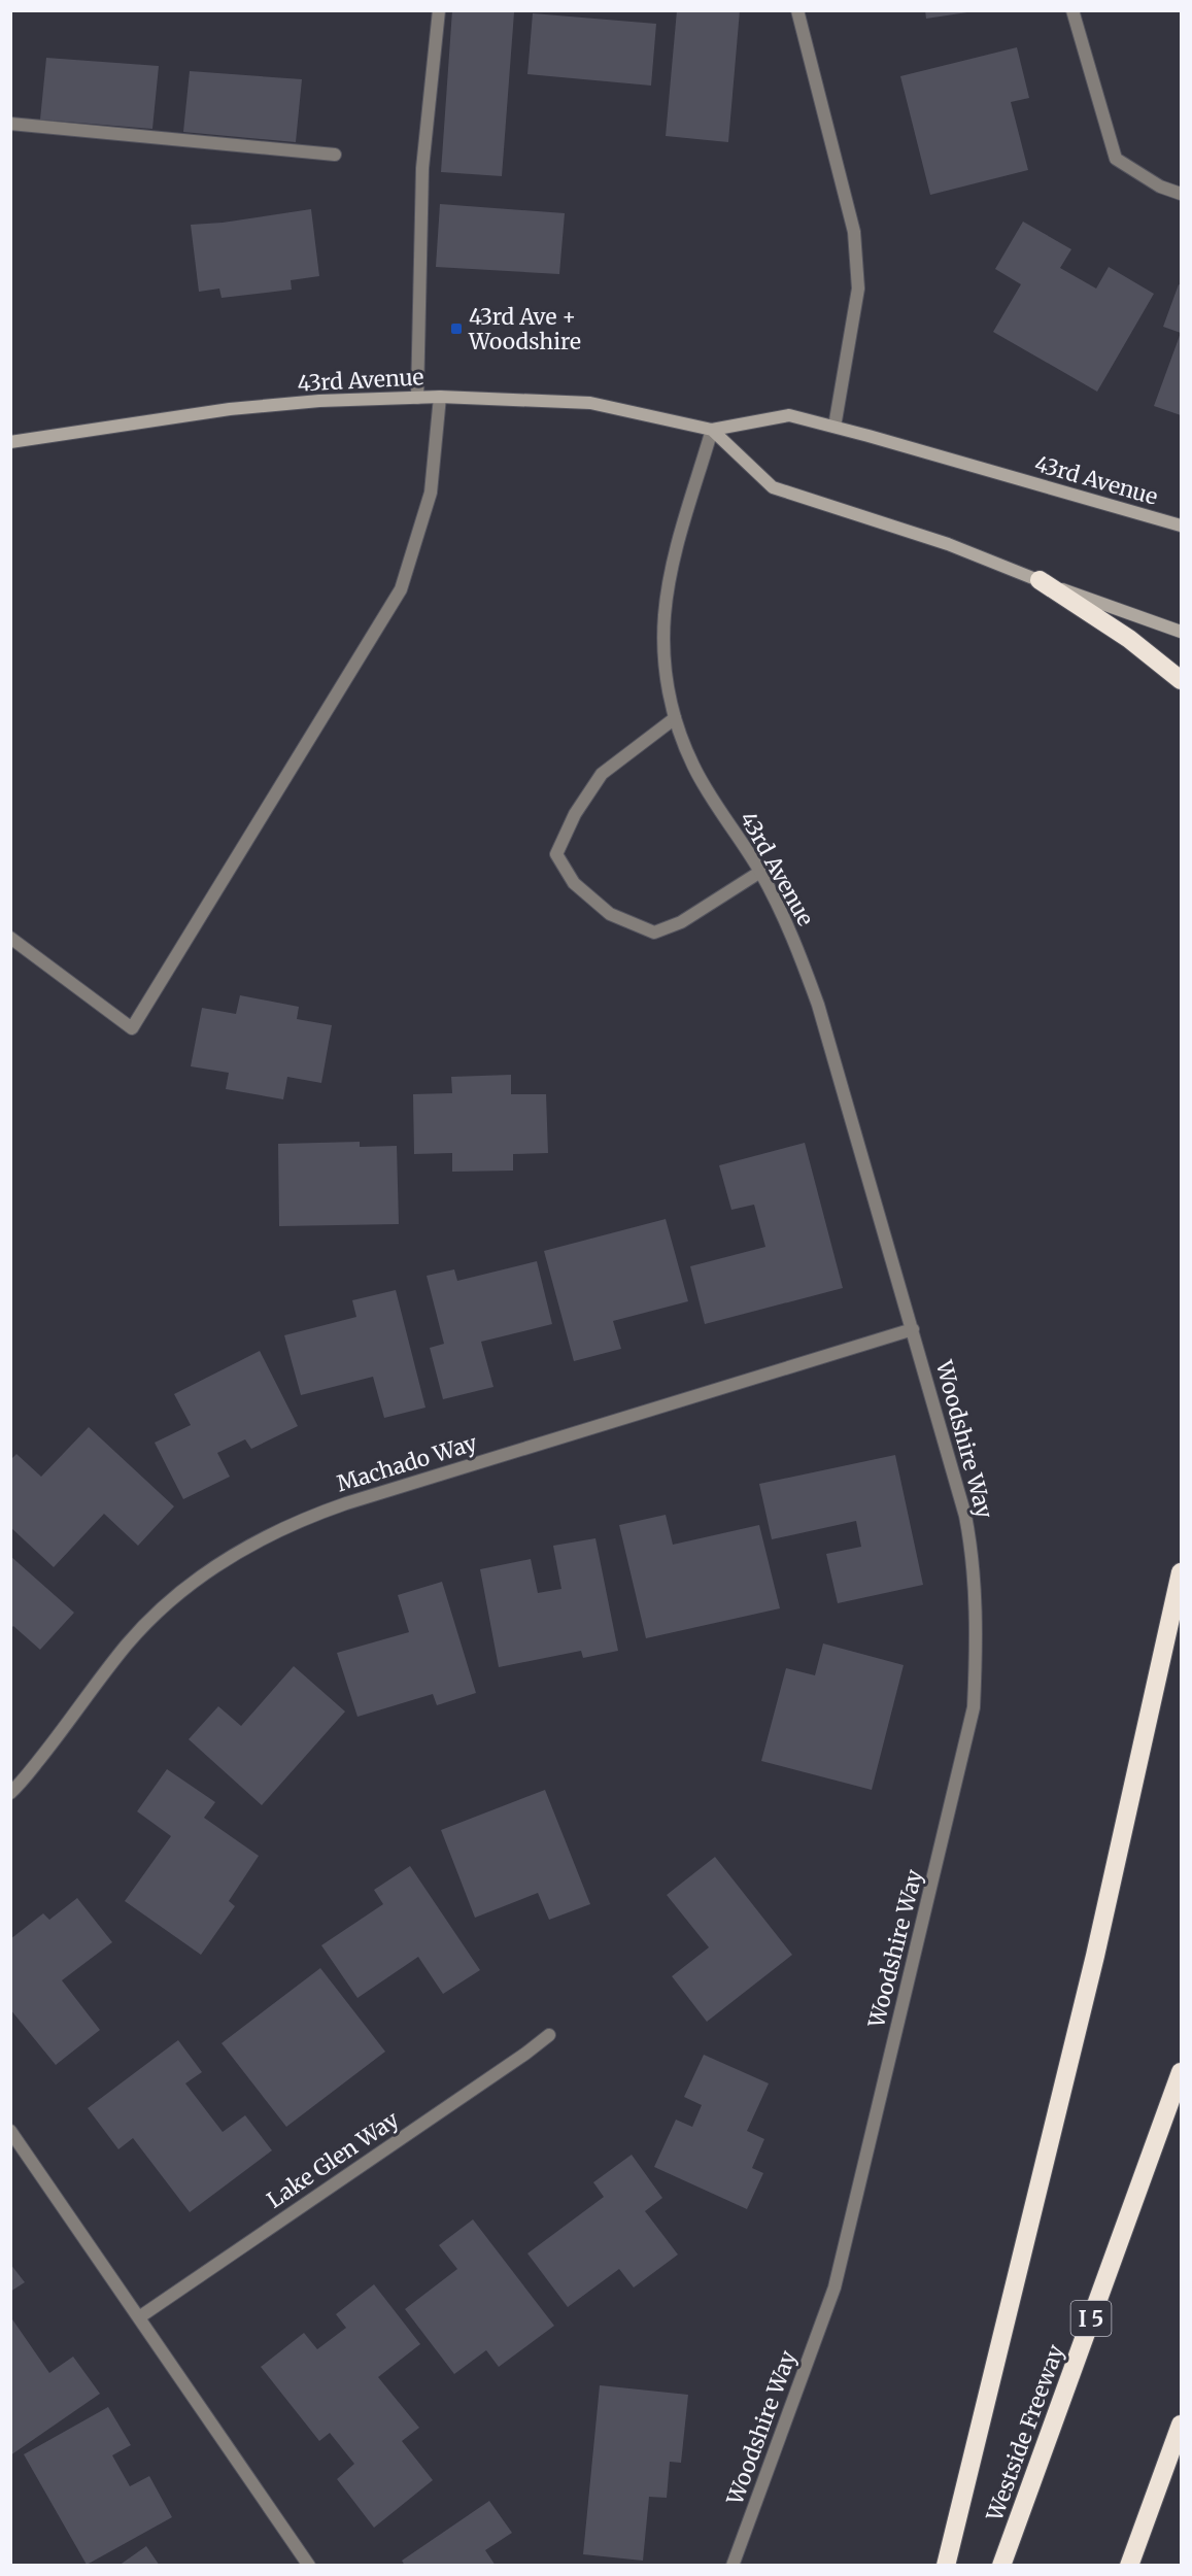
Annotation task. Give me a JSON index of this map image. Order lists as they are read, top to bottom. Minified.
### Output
{"streets":{"highway":["I 5","Westside Freeway"],"main road":["43rd Avenue"],"street":["Woodshire Way","Machado Way","Lake Glen Way"]},"crossings":[["43rd Avenue","Woodshire Way"],["43rd Avenue","Machado Way"],["Woodshire Way","Machado Way"]],"places":{"transit":["43rd Ave + Woodshire"]}}
